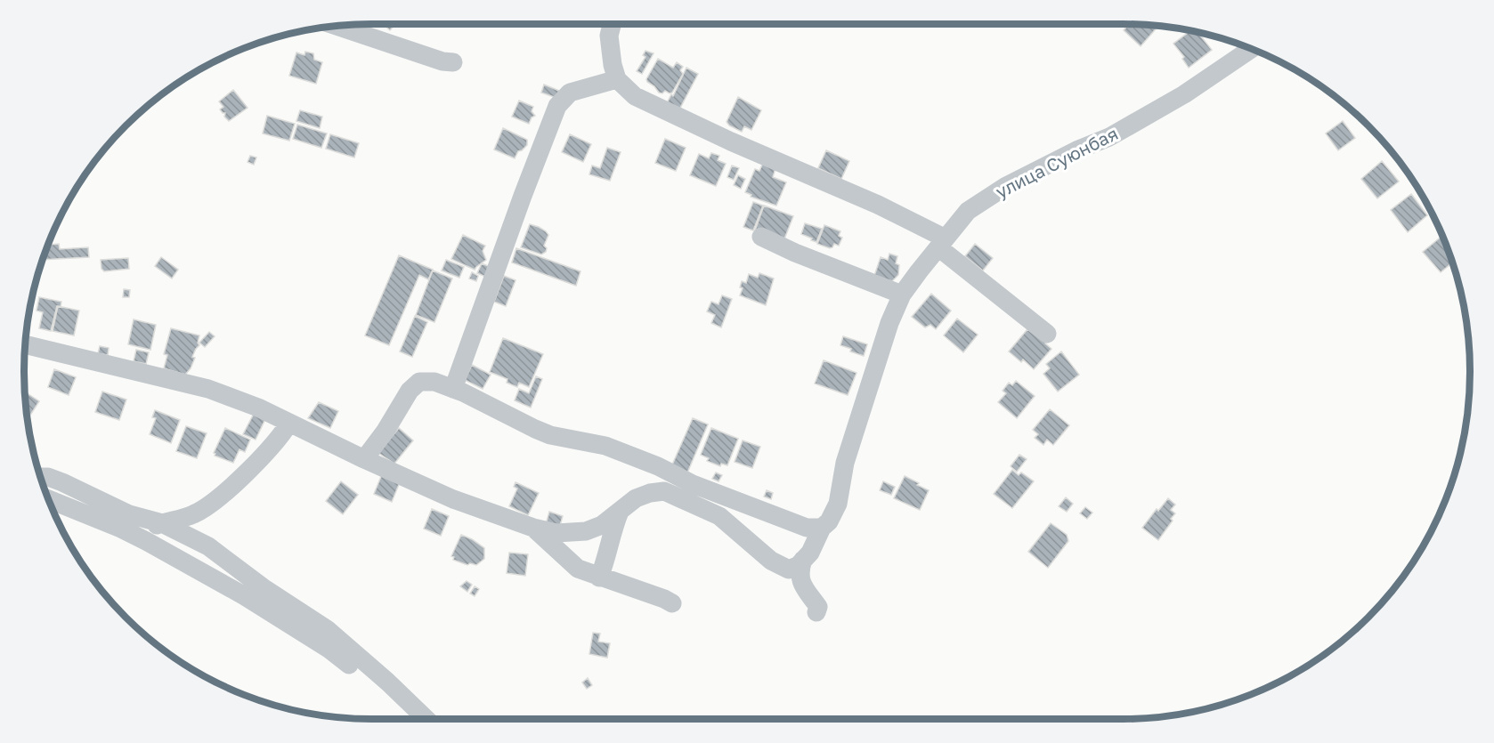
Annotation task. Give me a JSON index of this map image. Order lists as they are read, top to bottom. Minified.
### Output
{"streets":{"street":["улица Суюнбая"]}}
